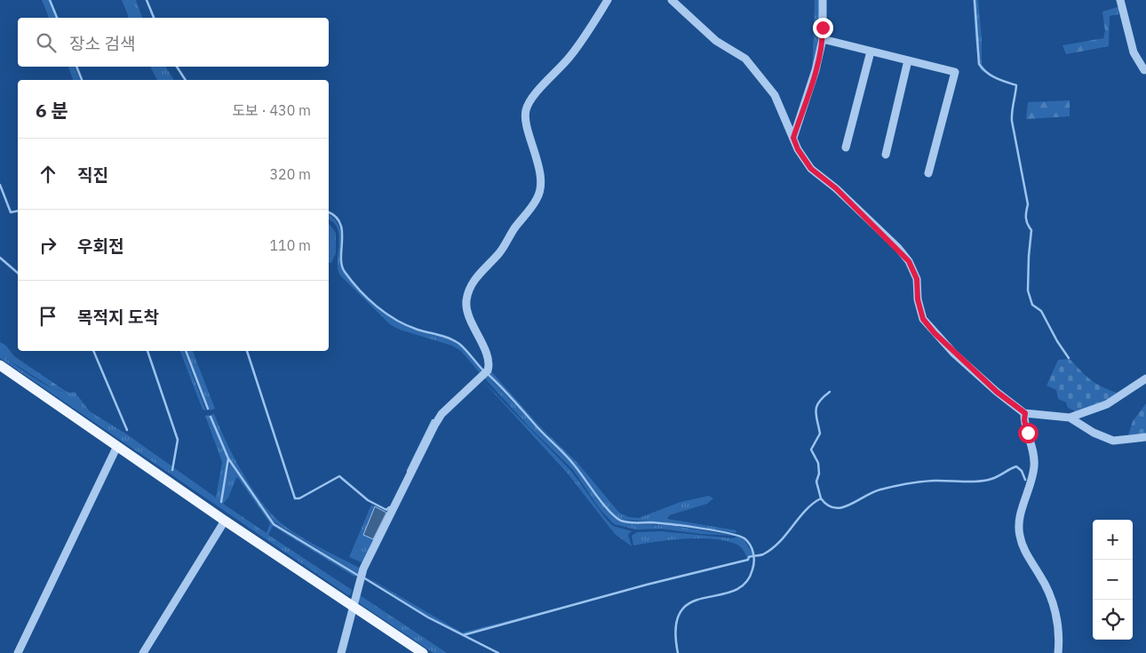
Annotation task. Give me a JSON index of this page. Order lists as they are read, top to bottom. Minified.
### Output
{"page":{"search":"장소 검색","heading":["6 분","도보 · 430 m"],"list":[["직진","320 m"],["우회전","110 m"],"목적지 도착"],"map_buttons":["+","−"]}}
